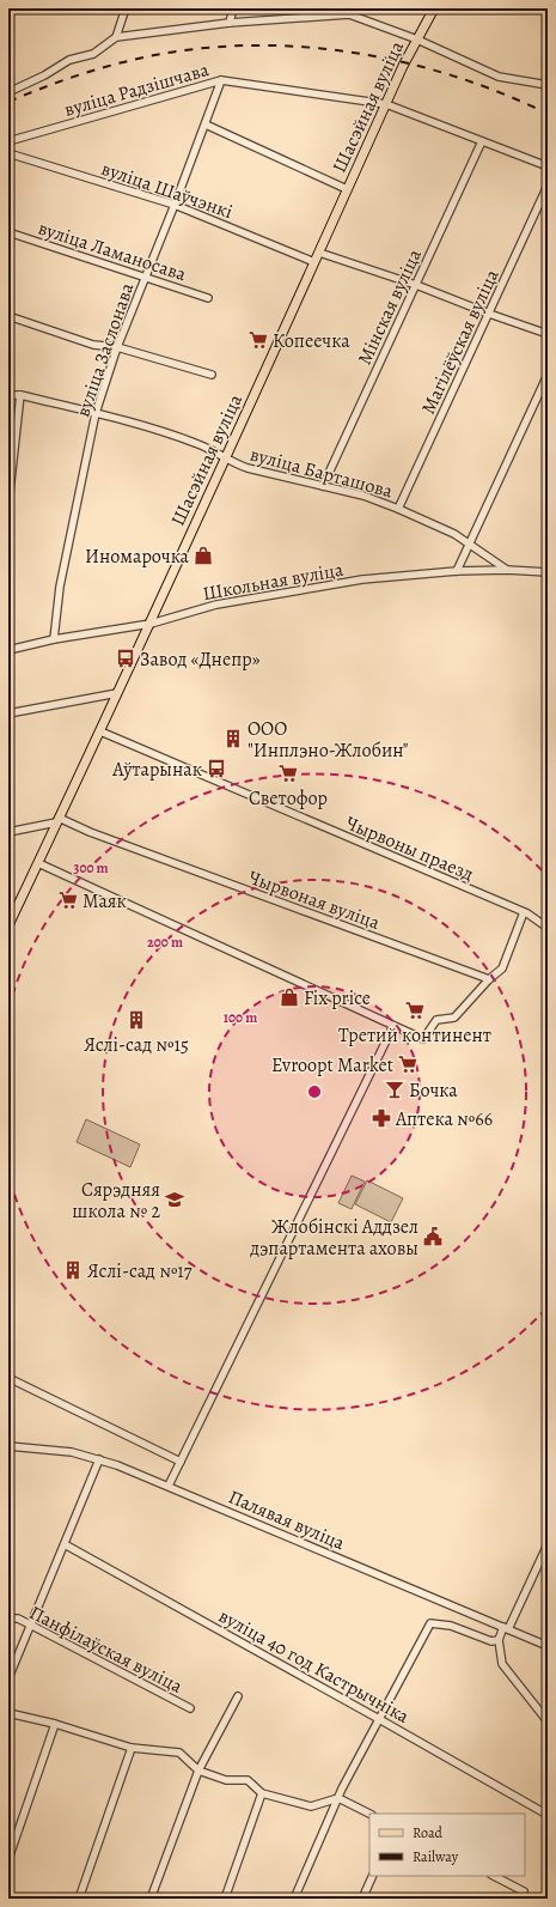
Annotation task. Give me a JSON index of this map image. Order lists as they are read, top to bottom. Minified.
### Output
{"streets":{"main road":["Шасэйная вуліца"],"street":["вуліца Радзішчава","вуліца Шаўчэнкі","вуліца Ламаносава","Мінская вуліца","Магілёўская вуліца","вуліца Заслонава","вуліца Барташова","Школьная вуліца","Чырвоны праезд","Чырвоная вуліца","Палявая вуліца","Панфілаўская вуліца","вуліца 40 год Кастрычніка"]},"crossings":[["вуліца Радзішчава","Шасэйная вуліца"],["вуліца Радзішчава","Мінская вуліца"],["вуліца Радзішчава","вуліца Заслонава"],["Шасэйная вуліца","вуліца Шаўчэнкі"],["Шасэйная вуліца","вуліца Барташова"],["Шасэйная вуліца","Школьная вуліца"],["Шасэйная вуліца","Чырвоны праезд"],["Шасэйная вуліца","Чырвоная вуліца"],["вуліца Шаўчэнкі","вуліца Заслонава"],["вуліца Ламаносава","вуліца Заслонава"],["Мінская вуліца","вуліца Барташова"],["Магілёўская вуліца","вуліца Барташова"],["вуліца Заслонава","вуліца Барташова"],["вуліца Заслонава","Школьная вуліца"],["вуліца Барташова","Школьная вуліца"]],"places":{"supermarket":["Копеечка","Светофор","Маяк","Третий континент","Evroopt Market"],"shop":["Иномарочка","Fix price"],"bus stop":["Завод «Днепр»","Аўтарынак"],"building":["ООО \"Инплэно-Жлобин\"","Яслі-сад №15","Яслі-сад №17"],"bar":["Бочка"],"pharmacy":["Аптека №66"],"school or university":["Сярэдняя школа № 2"],"public building":["Жлобінскі Аддзел дэпартамента аховы"]},"legend":["Road","Railway"],"rings":["300 m","200 m","100 m"]}
